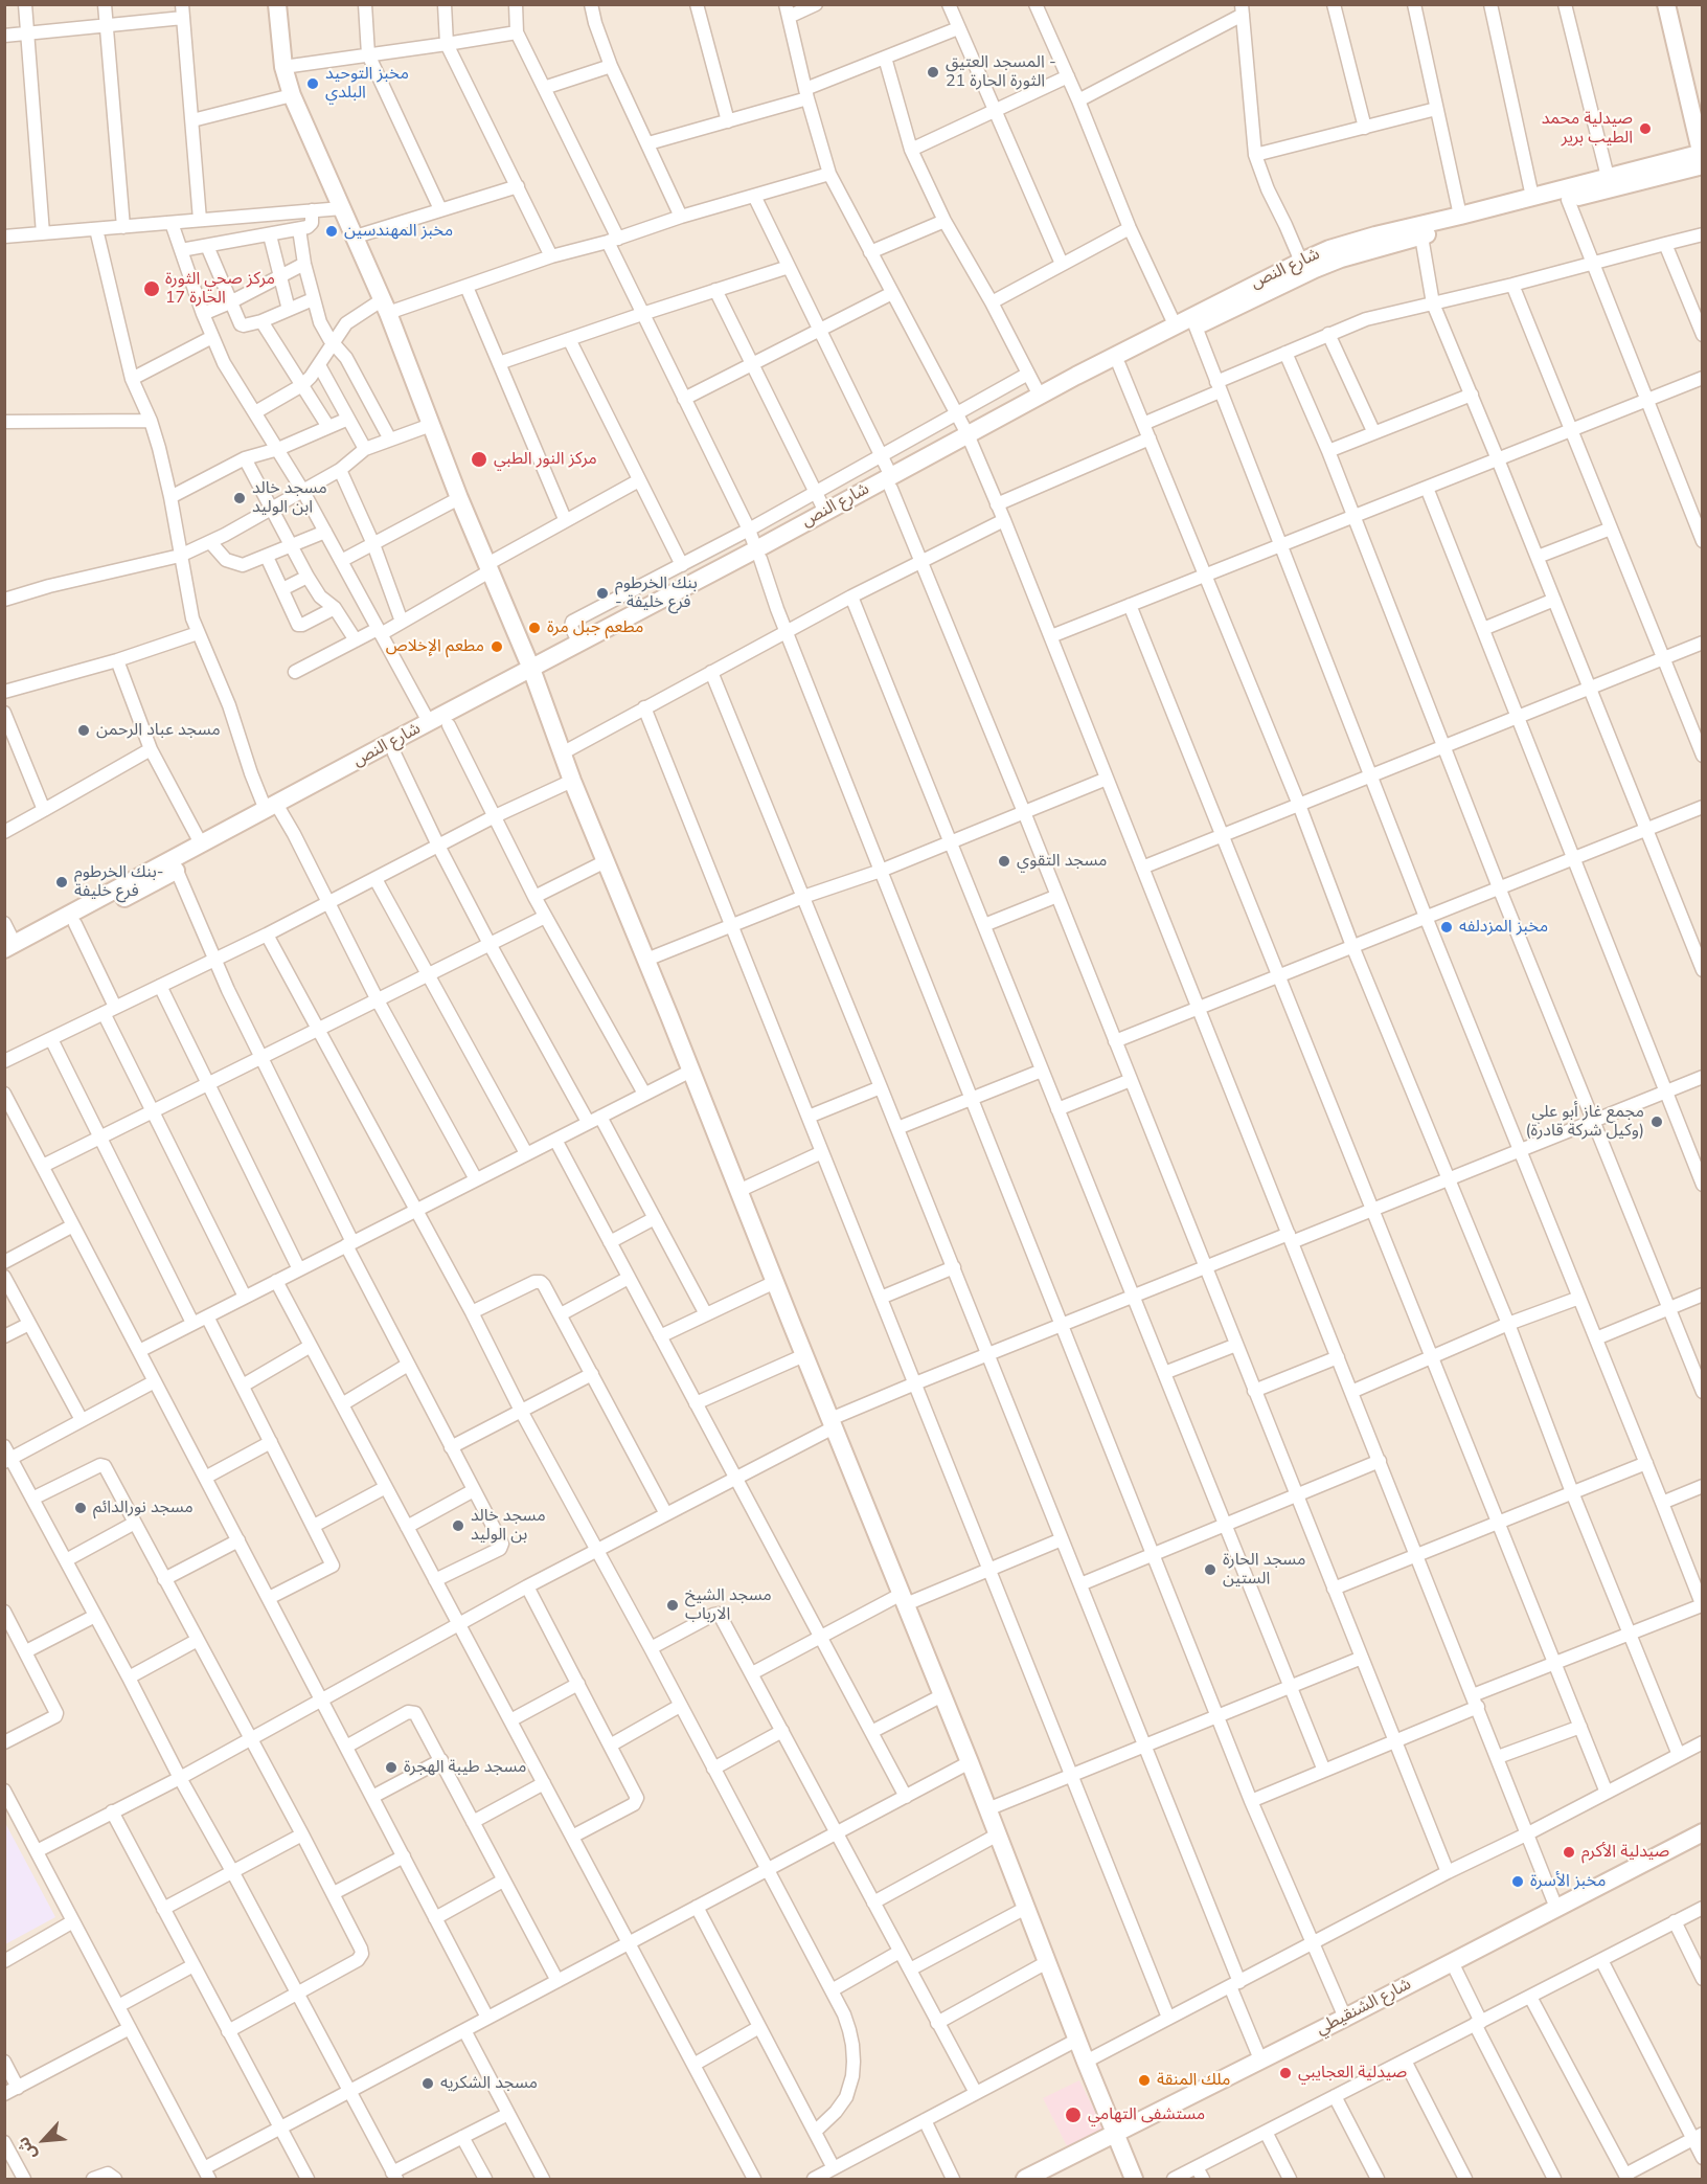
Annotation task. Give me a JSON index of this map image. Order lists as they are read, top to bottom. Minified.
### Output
{"streets":{"main road":["شارع النص","شارع الشنقيطي"]},"places":["المسجد العتيق - الثورة الحارة 21","مخبز التوحيد البلدي","صيدلية محمد الطيب برير","مخبز المهندسين","مركز صحي الثورة الحارة 17","مركز النور الطبي","مسجد خالد ابن الوليد","بنك الخرطوم - فرع خليفة","مطعم جبل مرة","مطعم الإخلاص","مسجد عباد الرحمن","مسجد التقوي","بنك الخرطوم- فرع خليفة","مخبز المزدلفه","مجمع غاز أبو علي (وكيل شركة قادرة)","مسجد نورالدائم","مسجد خالد بن الوليد","مسجد الحارة الستين","مسجد الشيخ الارباب","مسجد طيبة الهجرة","صيدلية الأكرم","مخبز الأسرة","صيدلية العجايبي","ملك المنقة","مسجد الشكريه","مستشفى التهامي"],"north":"bottom left"}
